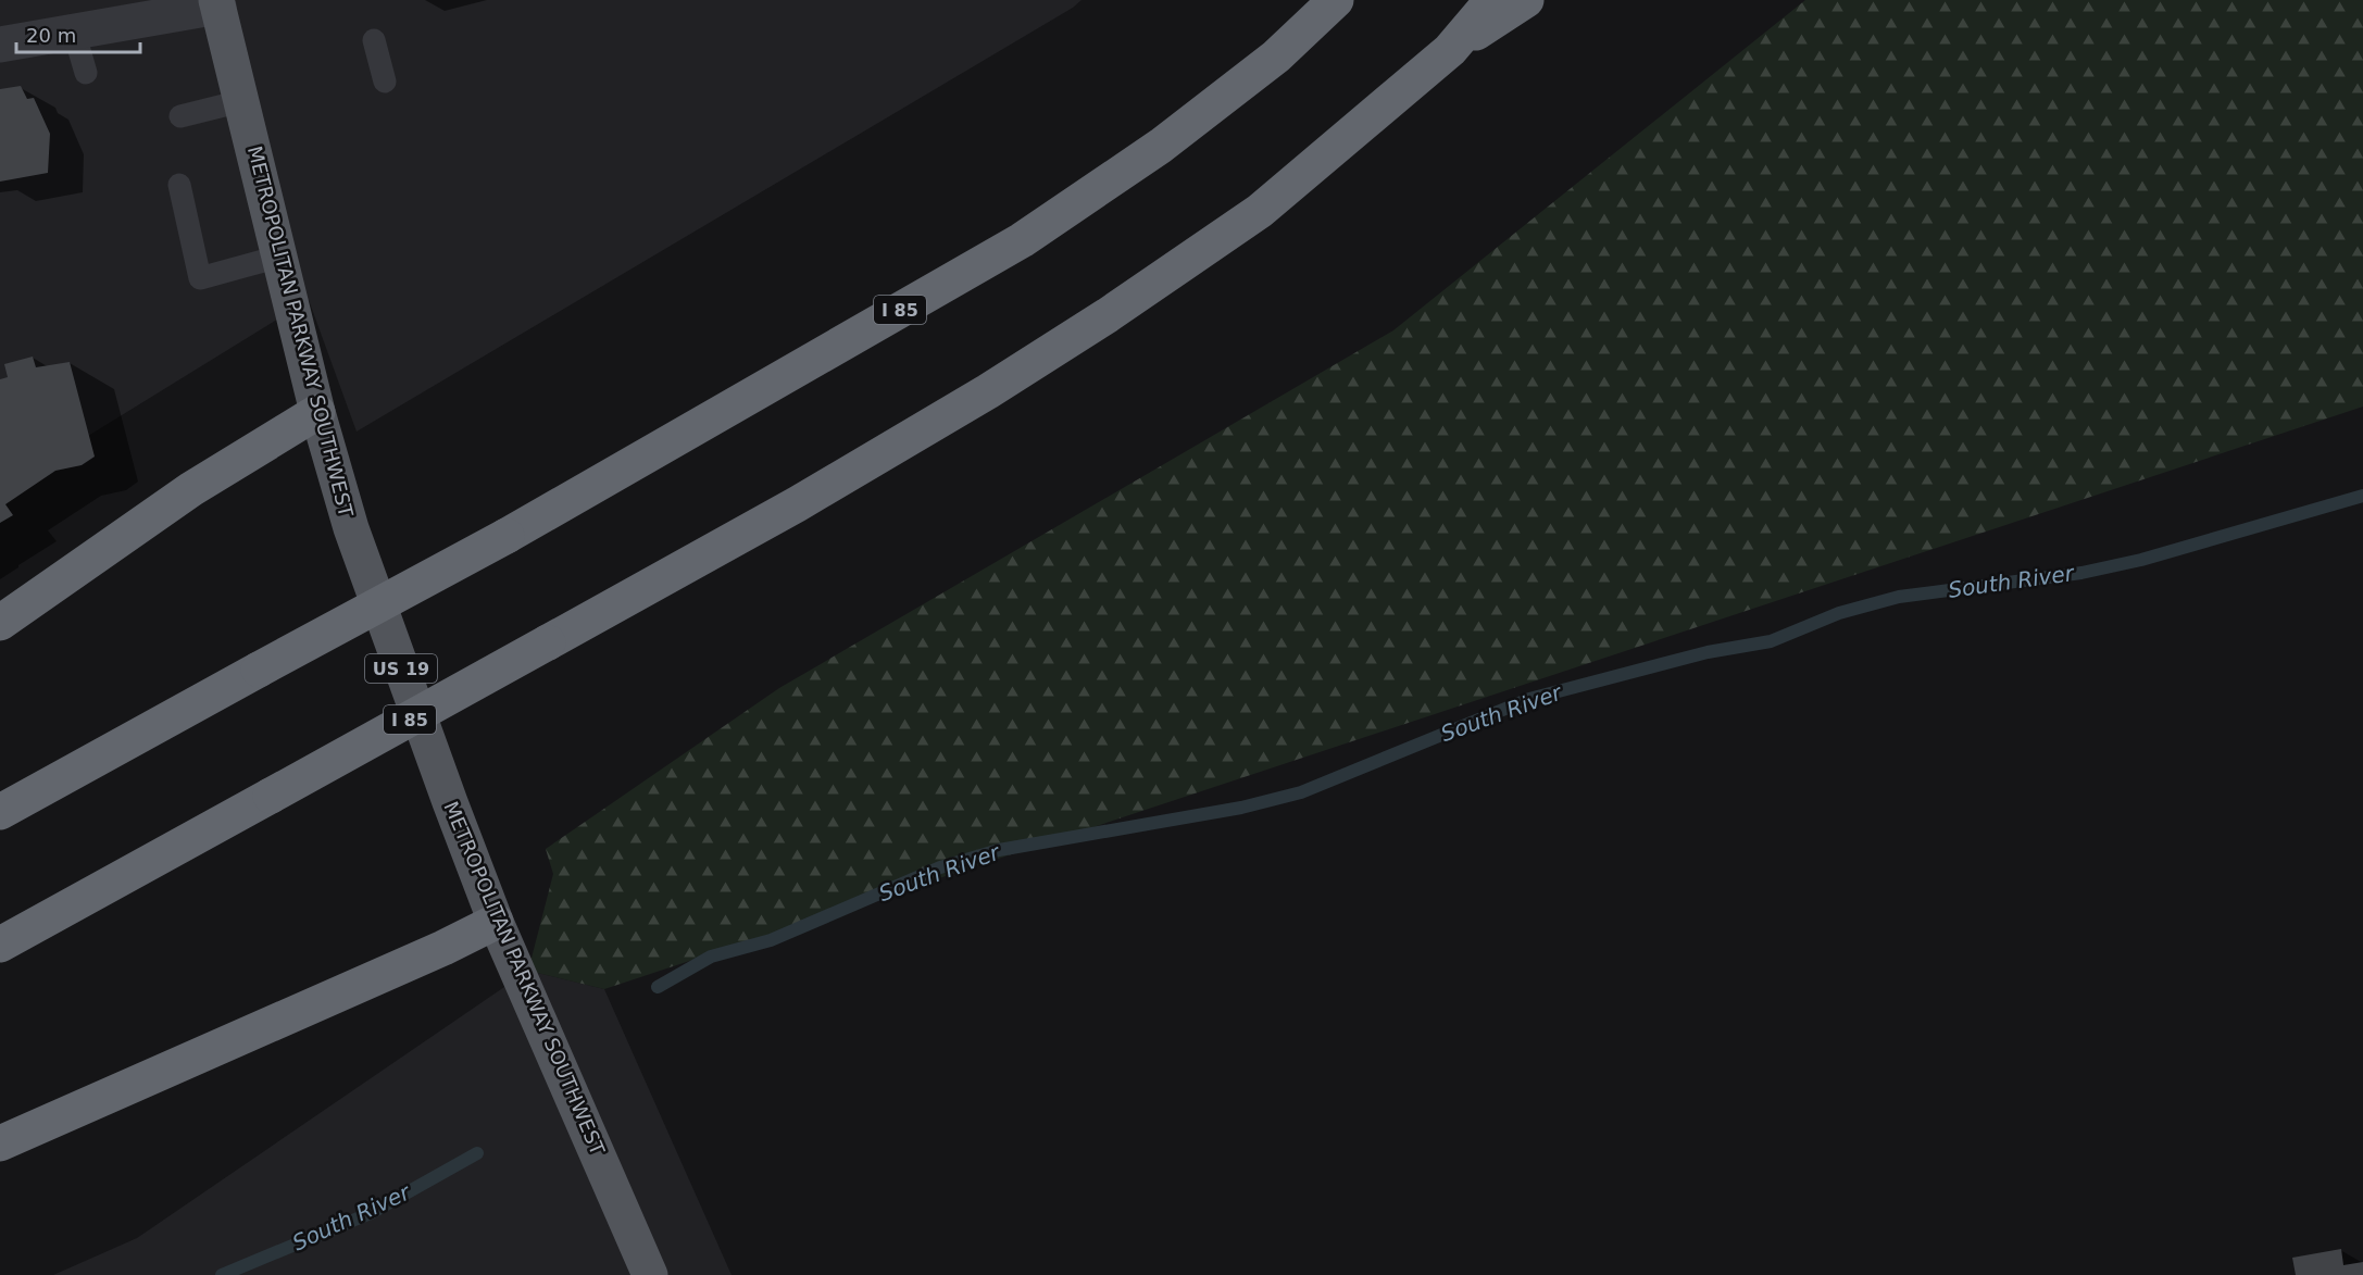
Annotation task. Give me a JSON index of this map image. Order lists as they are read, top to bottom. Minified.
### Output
{"streets":{"highway":["I 85"],"main road":["METROPOLITAN PARKWAY SOUTHWEST","US 19"]},"water":["South River"],"scale_bar":"20 m"}
